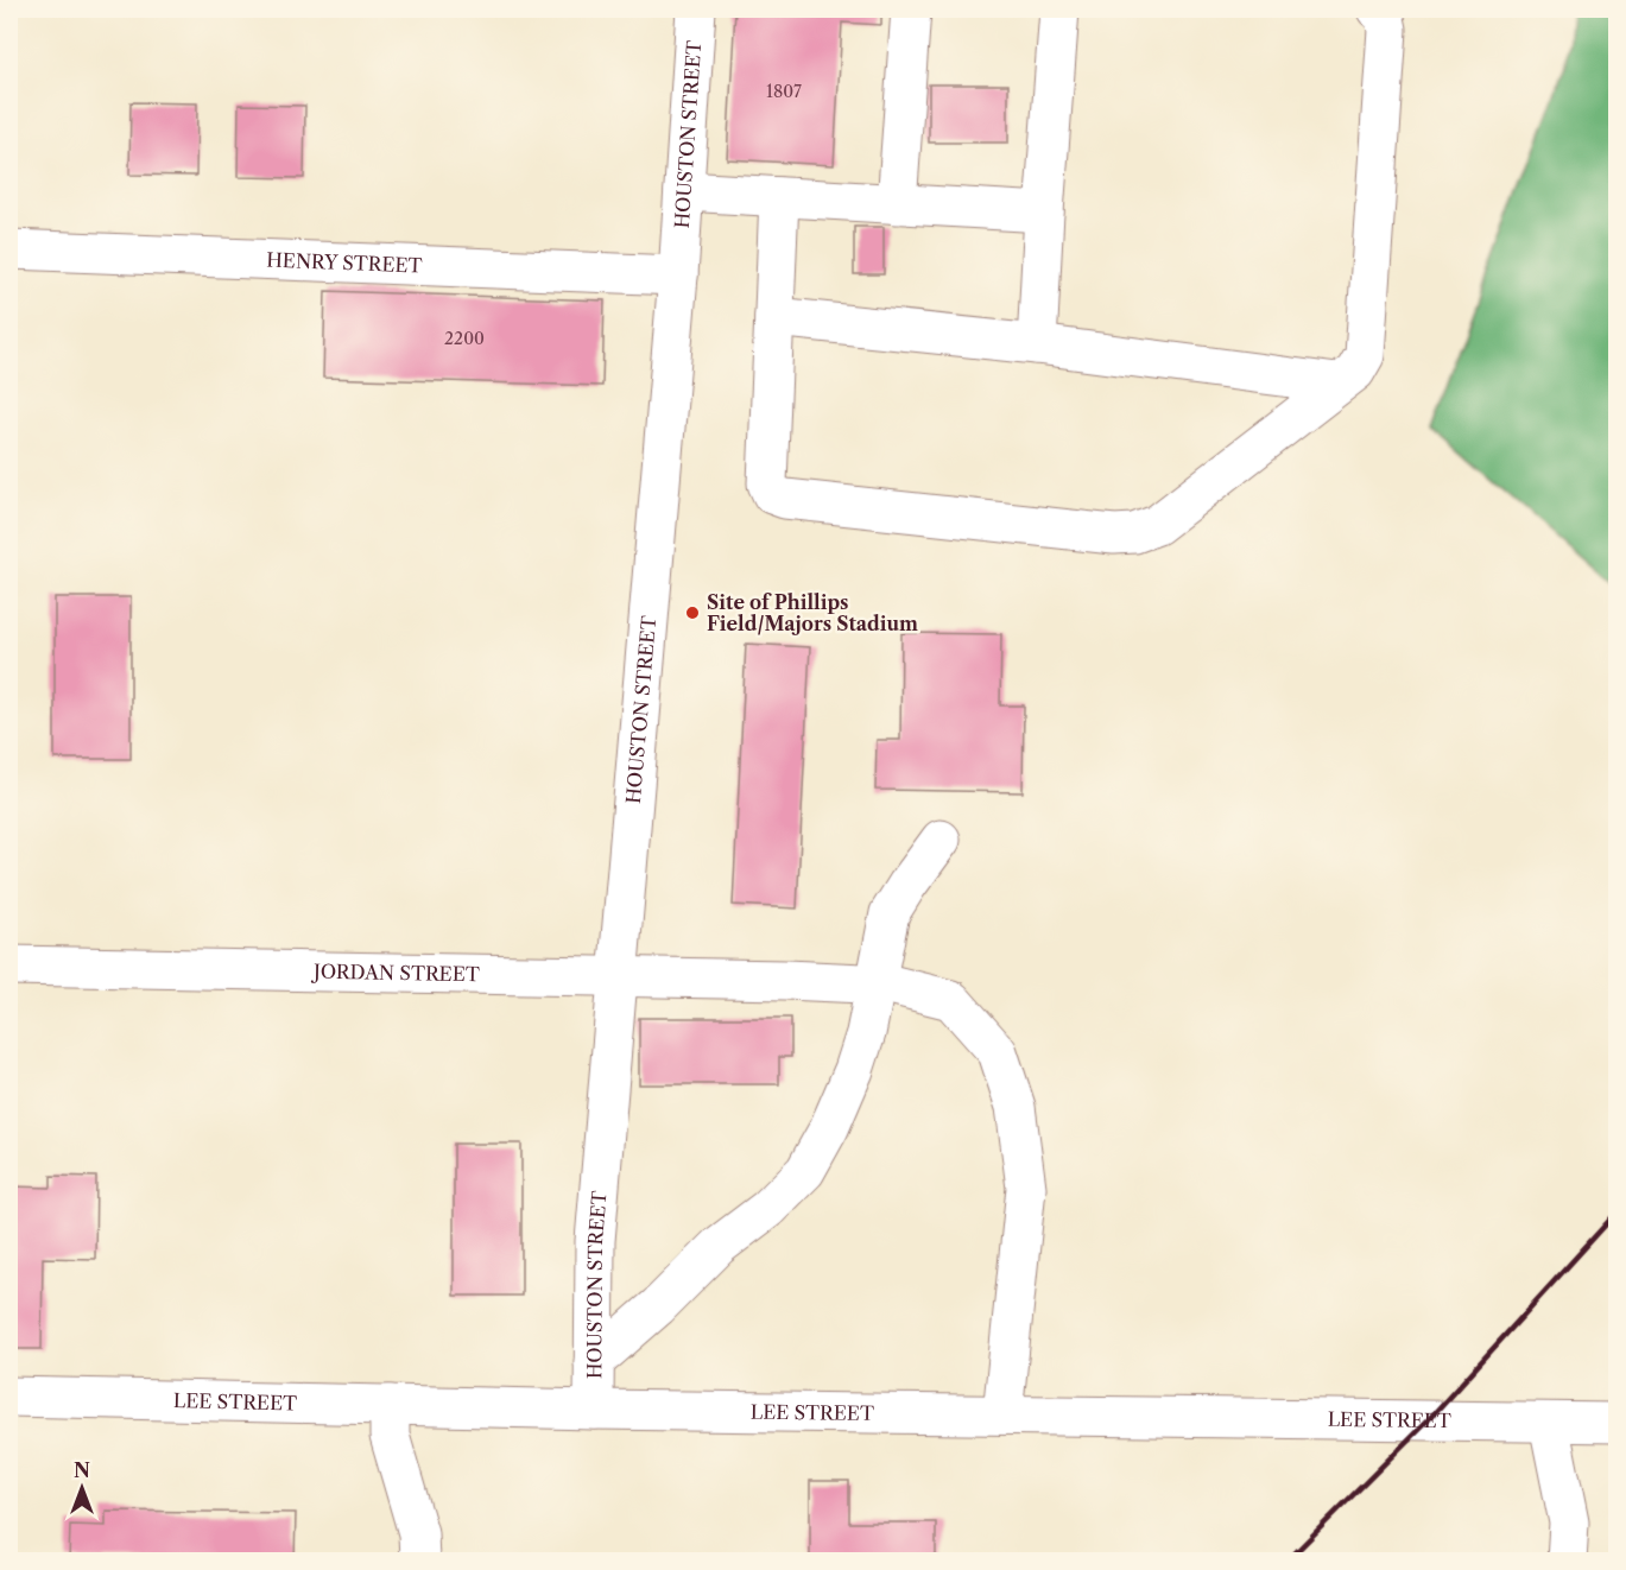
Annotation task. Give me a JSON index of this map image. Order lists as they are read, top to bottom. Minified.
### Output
{"streets":{"street":["HOUSTON STREET","HENRY STREET","JORDAN STREET","LEE STREET"]},"crossings":[["HOUSTON STREET","HENRY STREET"],["HOUSTON STREET","JORDAN STREET"],["HOUSTON STREET","LEE STREET"],["JORDAN STREET","LEE STREET"]],"places":["Site of Phillips Field/Majors Stadium"],"house_numbers":["1807","2200"],"north":"top"}
